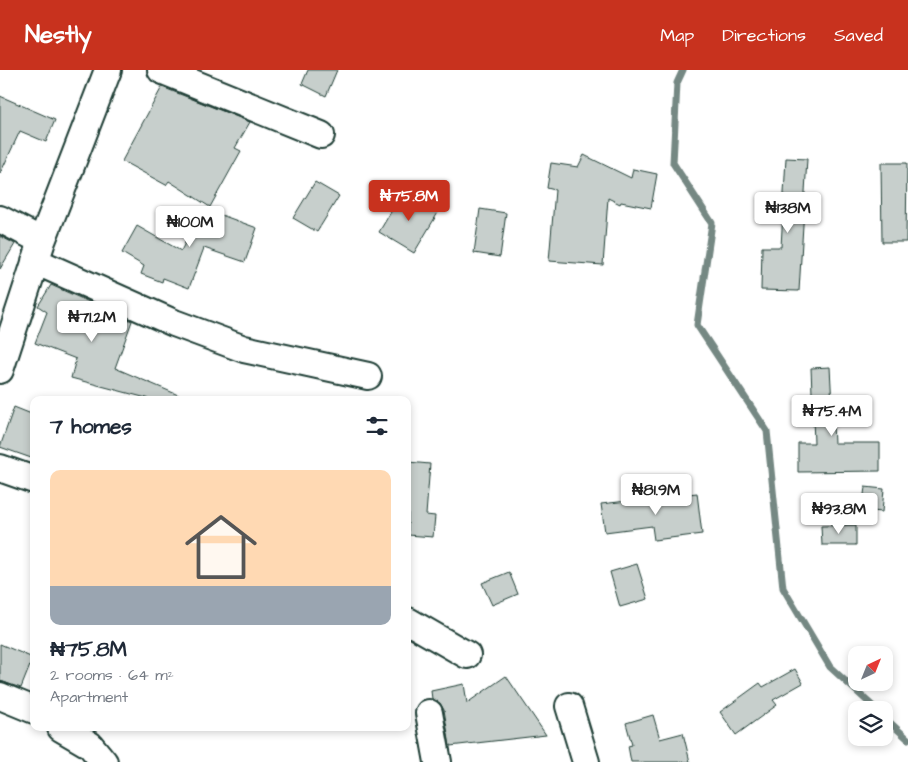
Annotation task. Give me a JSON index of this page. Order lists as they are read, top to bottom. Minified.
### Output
{"north":"top right","page":{"header":"Nestly","nav":["Map","Directions","Saved"],"price":["₦75.8M","₦138M","₦100M","₦71.2M","₦75.4M","₦81.9M","₦93.8M"],"heading":"7 homes","list":[{"name":"₦75.8M","note":"2 rooms · 64 m² · Apartment"}]}}
